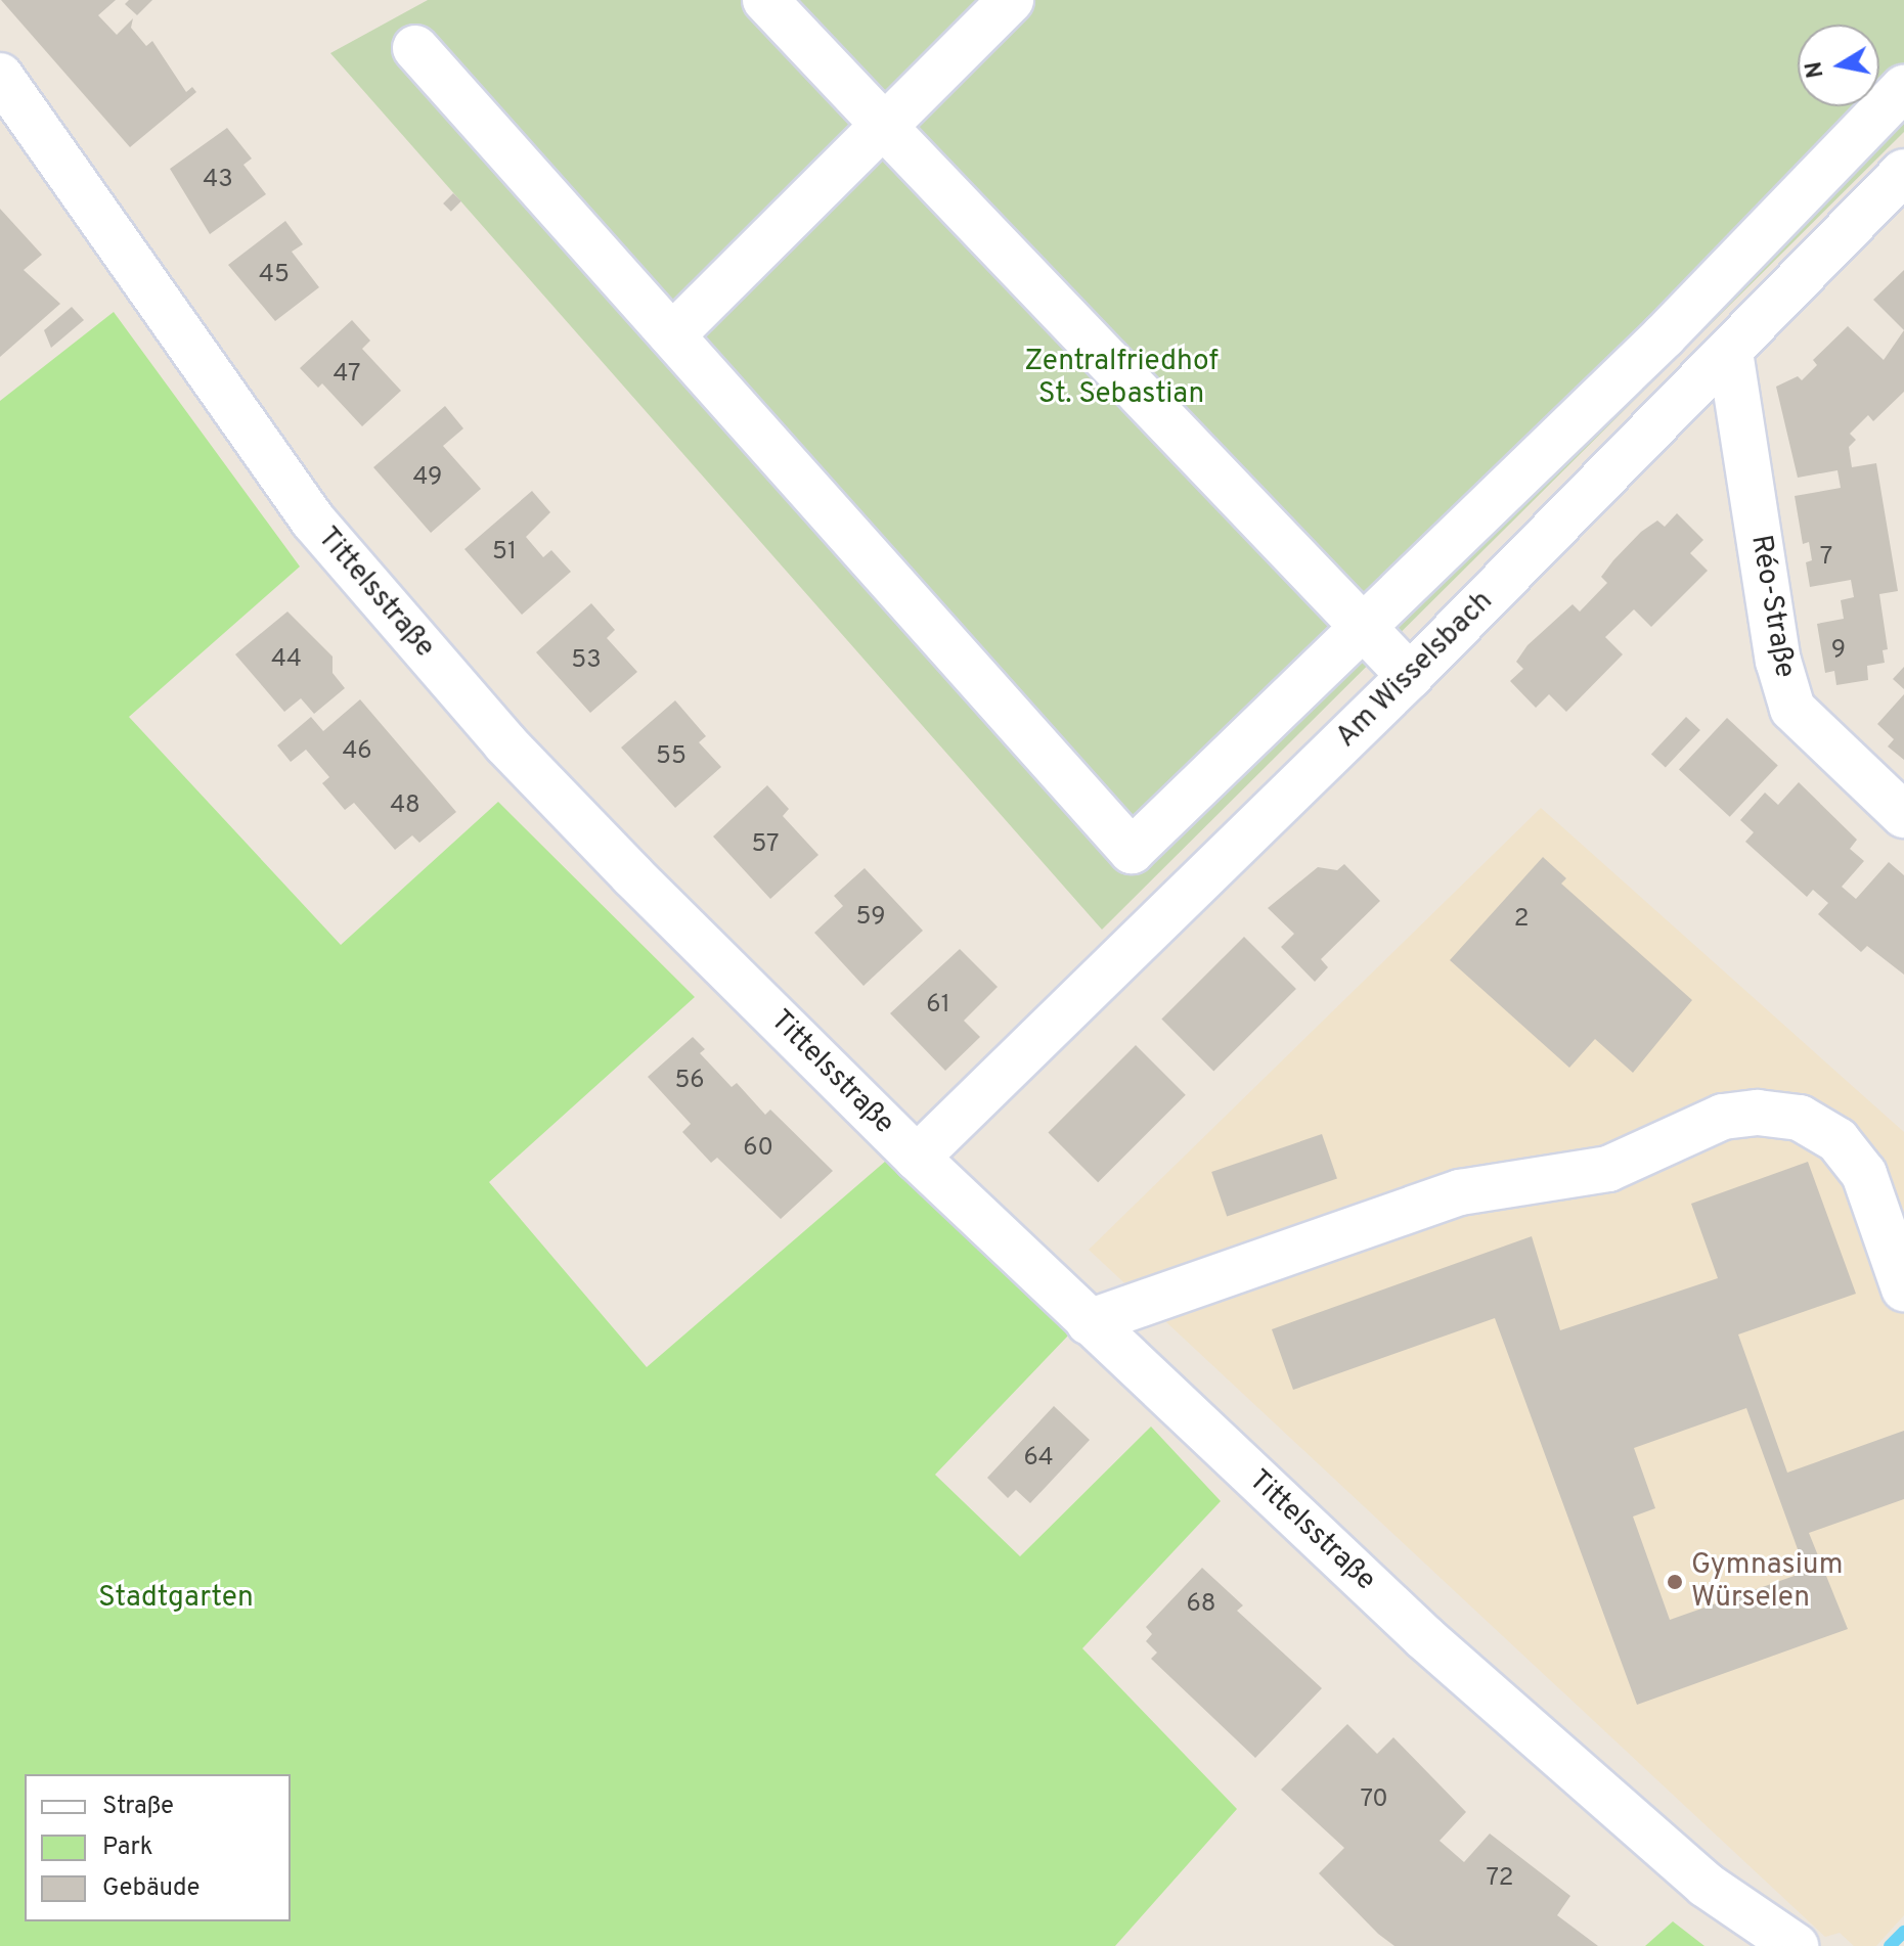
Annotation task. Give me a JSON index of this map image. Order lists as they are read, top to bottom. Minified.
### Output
{"streets":{"street":["Tittelsstraße","Réo-Straße","Am Wisselsbach"]},"crossings":[["Tittelsstraße","Am Wisselsbach"],["Réo-Straße","Am Wisselsbach"]],"parks":["Zentralfriedhof St. Sebastian","Stadtgarten"],"places":["Gymnasium Würselen"],"house_numbers":["43","45","47","49","51","7","9","44","53","46","55","48","57","59","2","61","56","60","64","68","70","72"],"legend":["Straße","Park","Gebäude"],"north":"left"}
